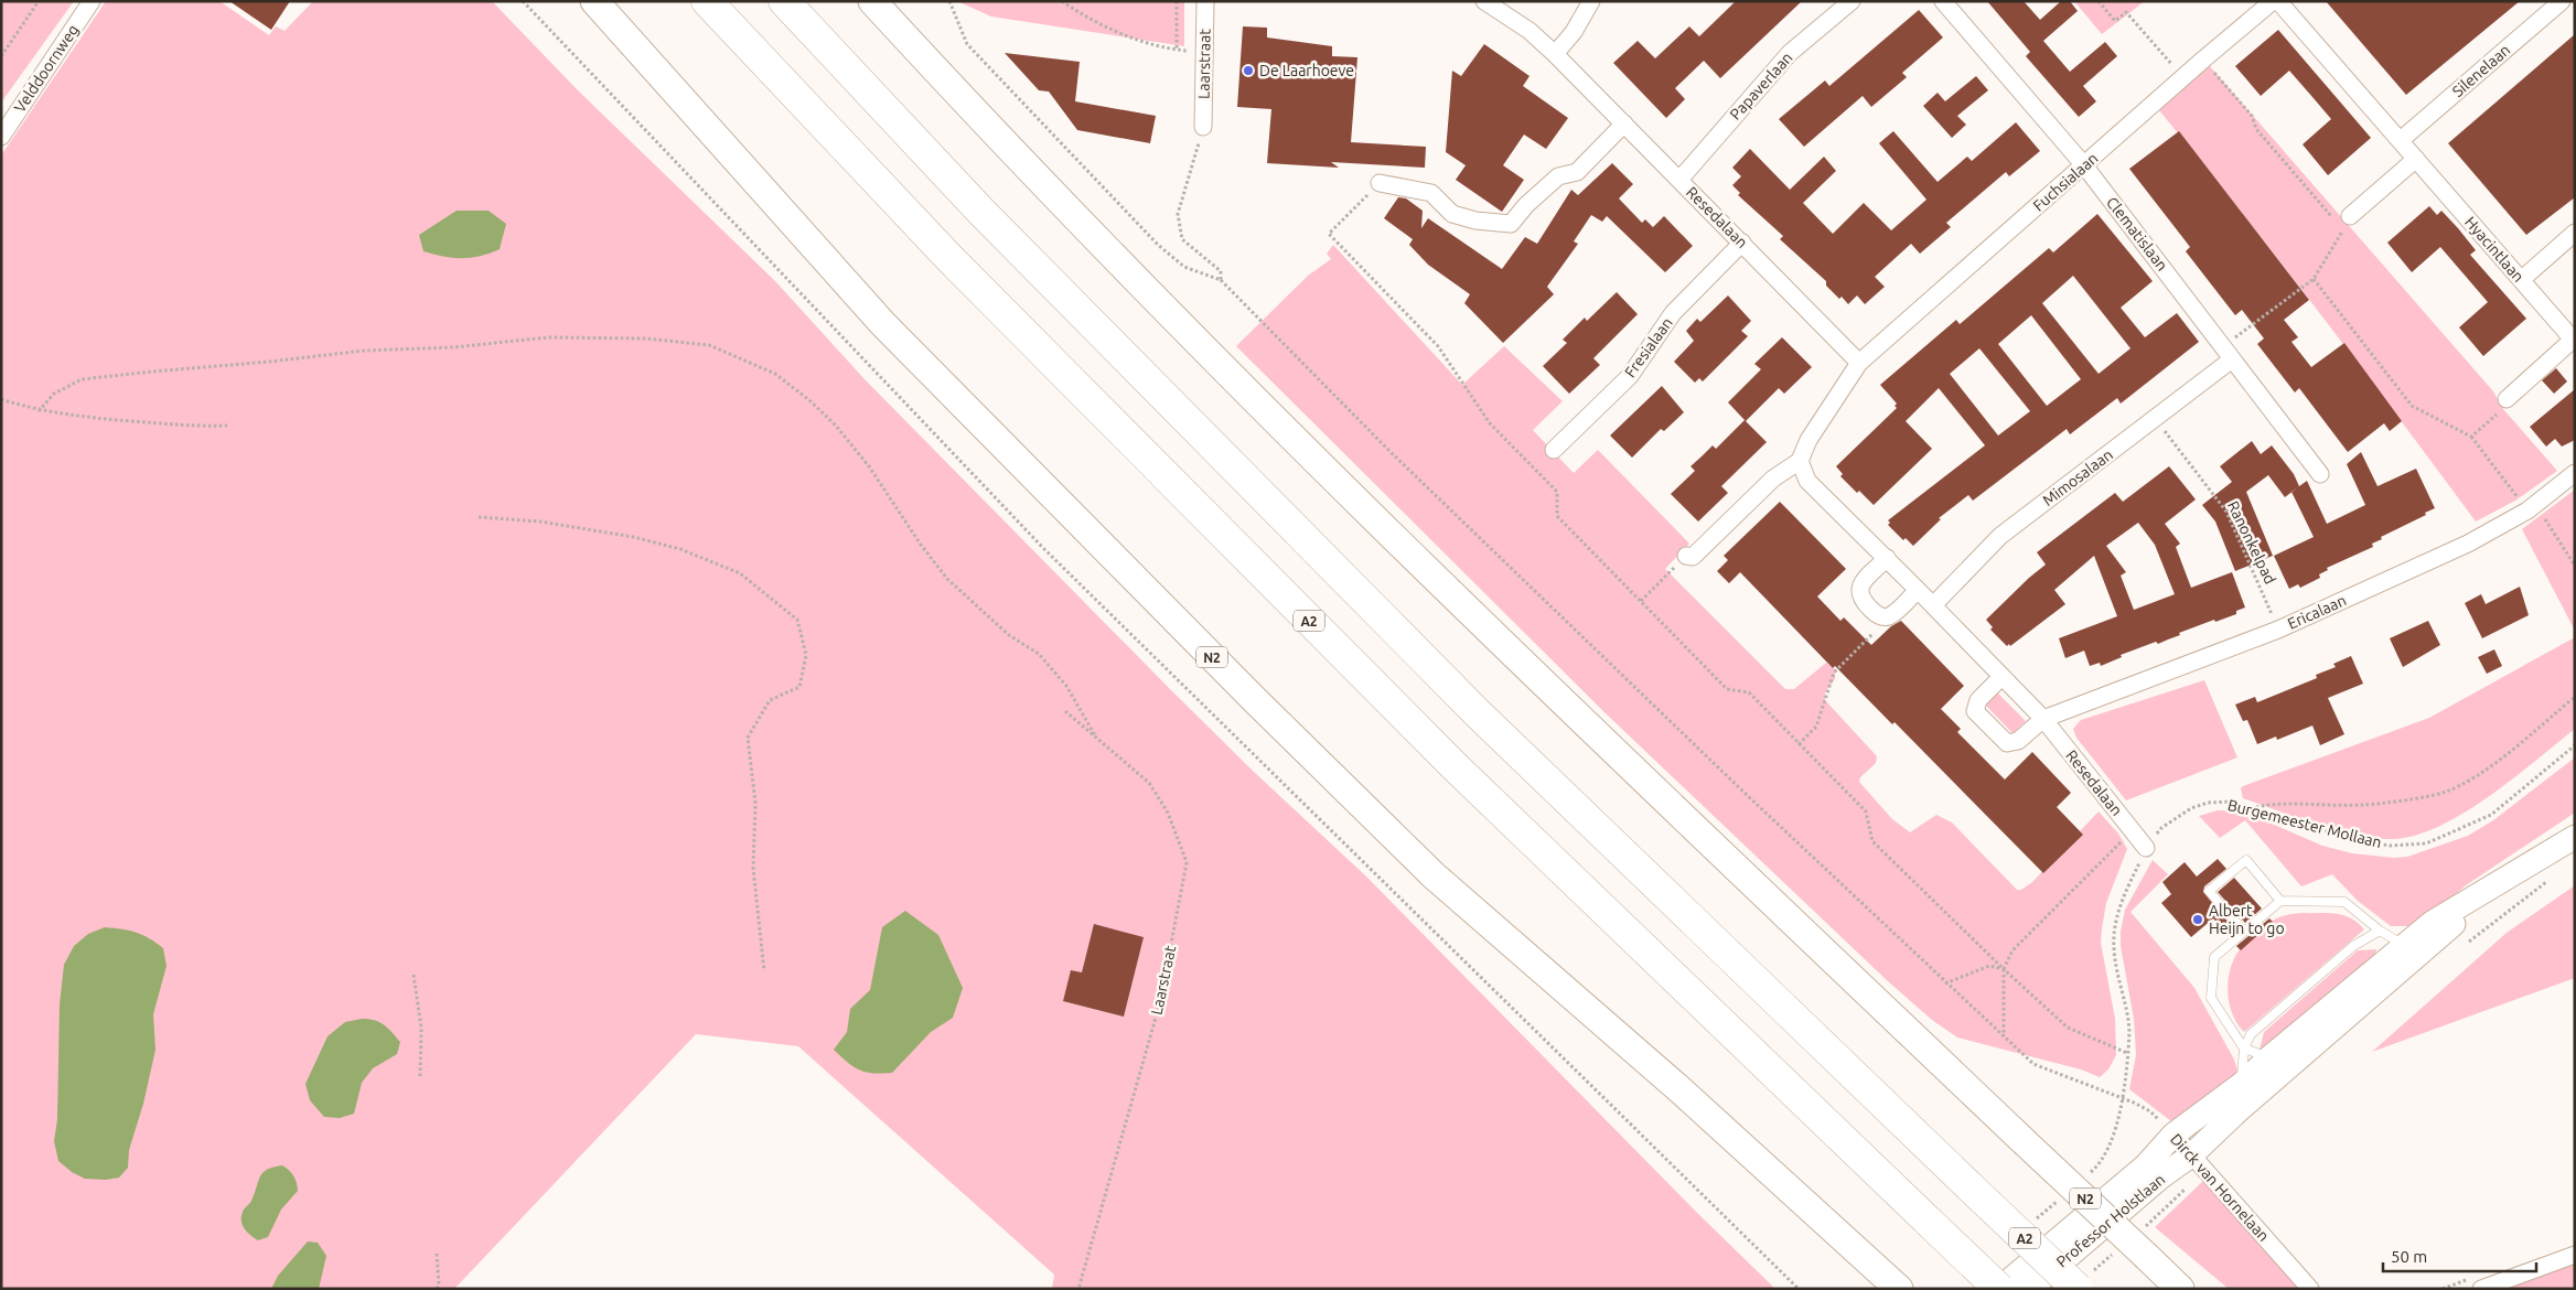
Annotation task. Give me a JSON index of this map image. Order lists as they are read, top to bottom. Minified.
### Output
{"streets":{"highway":["A2","N2"],"main road":["Professor Holstlaan"],"street":["Laarstraat","Velddoornweg","Silenelaan","Papaverlaan","Fuchsialaan","Resedalaan","Clematislaan","Hyacintlaan","Fresialaan","Mimosalaan","Ericalaan","Dirck van Hornelaan"],"path":["Ranonkelpad","Burgemeester Mollaan"]},"crossings":[["Laarstraat","Dirck van Hornelaan"],["Silenelaan","Hyacintlaan"],["Papaverlaan","Resedalaan"],["Fuchsialaan","Resedalaan"],["Fuchsialaan","Clematislaan"],["Resedalaan","Fresialaan"],["Resedalaan","Mimosalaan"],["Resedalaan","Ericalaan"],["Resedalaan","Burgemeester Mollaan"],["Clematislaan","Mimosalaan"],["Mimosalaan","Ranonkelpad"],["Ranonkelpad","Ericalaan"],["A2","Professor Holstlaan"],["Dirck van Hornelaan","Professor Holstlaan"]],"places":["De Laarhoeve","Albert Heijn to go"],"scale_bar":"50 m"}
